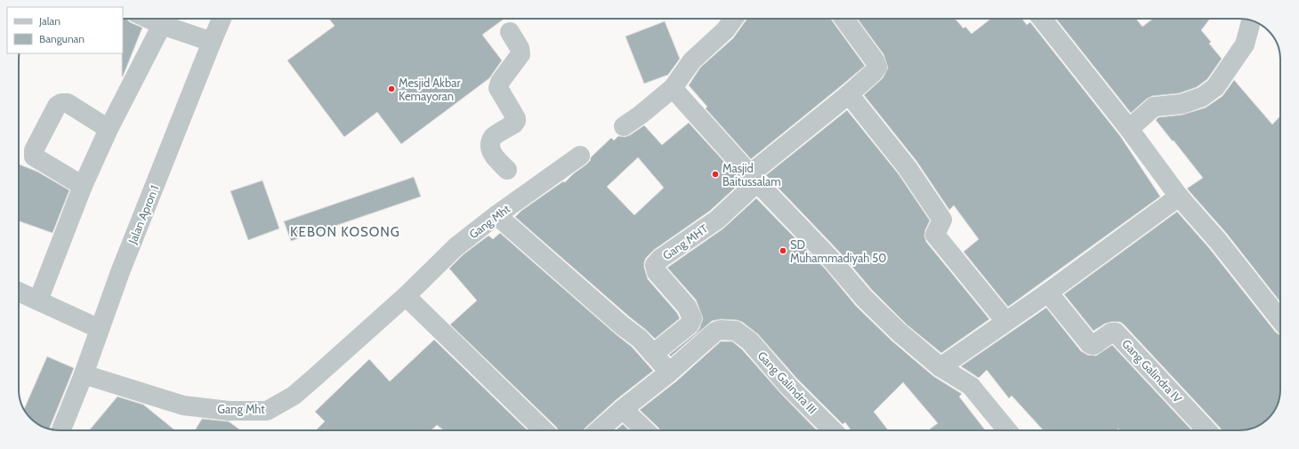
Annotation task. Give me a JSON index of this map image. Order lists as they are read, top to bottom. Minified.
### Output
{"streets":{"street":["Jalan Apron 1","Gang Mht","Gang MHT","Gang Galindra IV","Gang Galindra III"]},"crossings":[["Jalan Apron 1","Gang Mht"],["Gang Mht","Gang MHT"],["Gang MHT","Gang Galindra III"]],"districts":["KEBON KOSONG"],"places":["Mesjid Akbar Kemayoran","Masjid Baitussalam","SD Muhammadiyah 50"],"legend":["Jalan","Bangunan"]}
